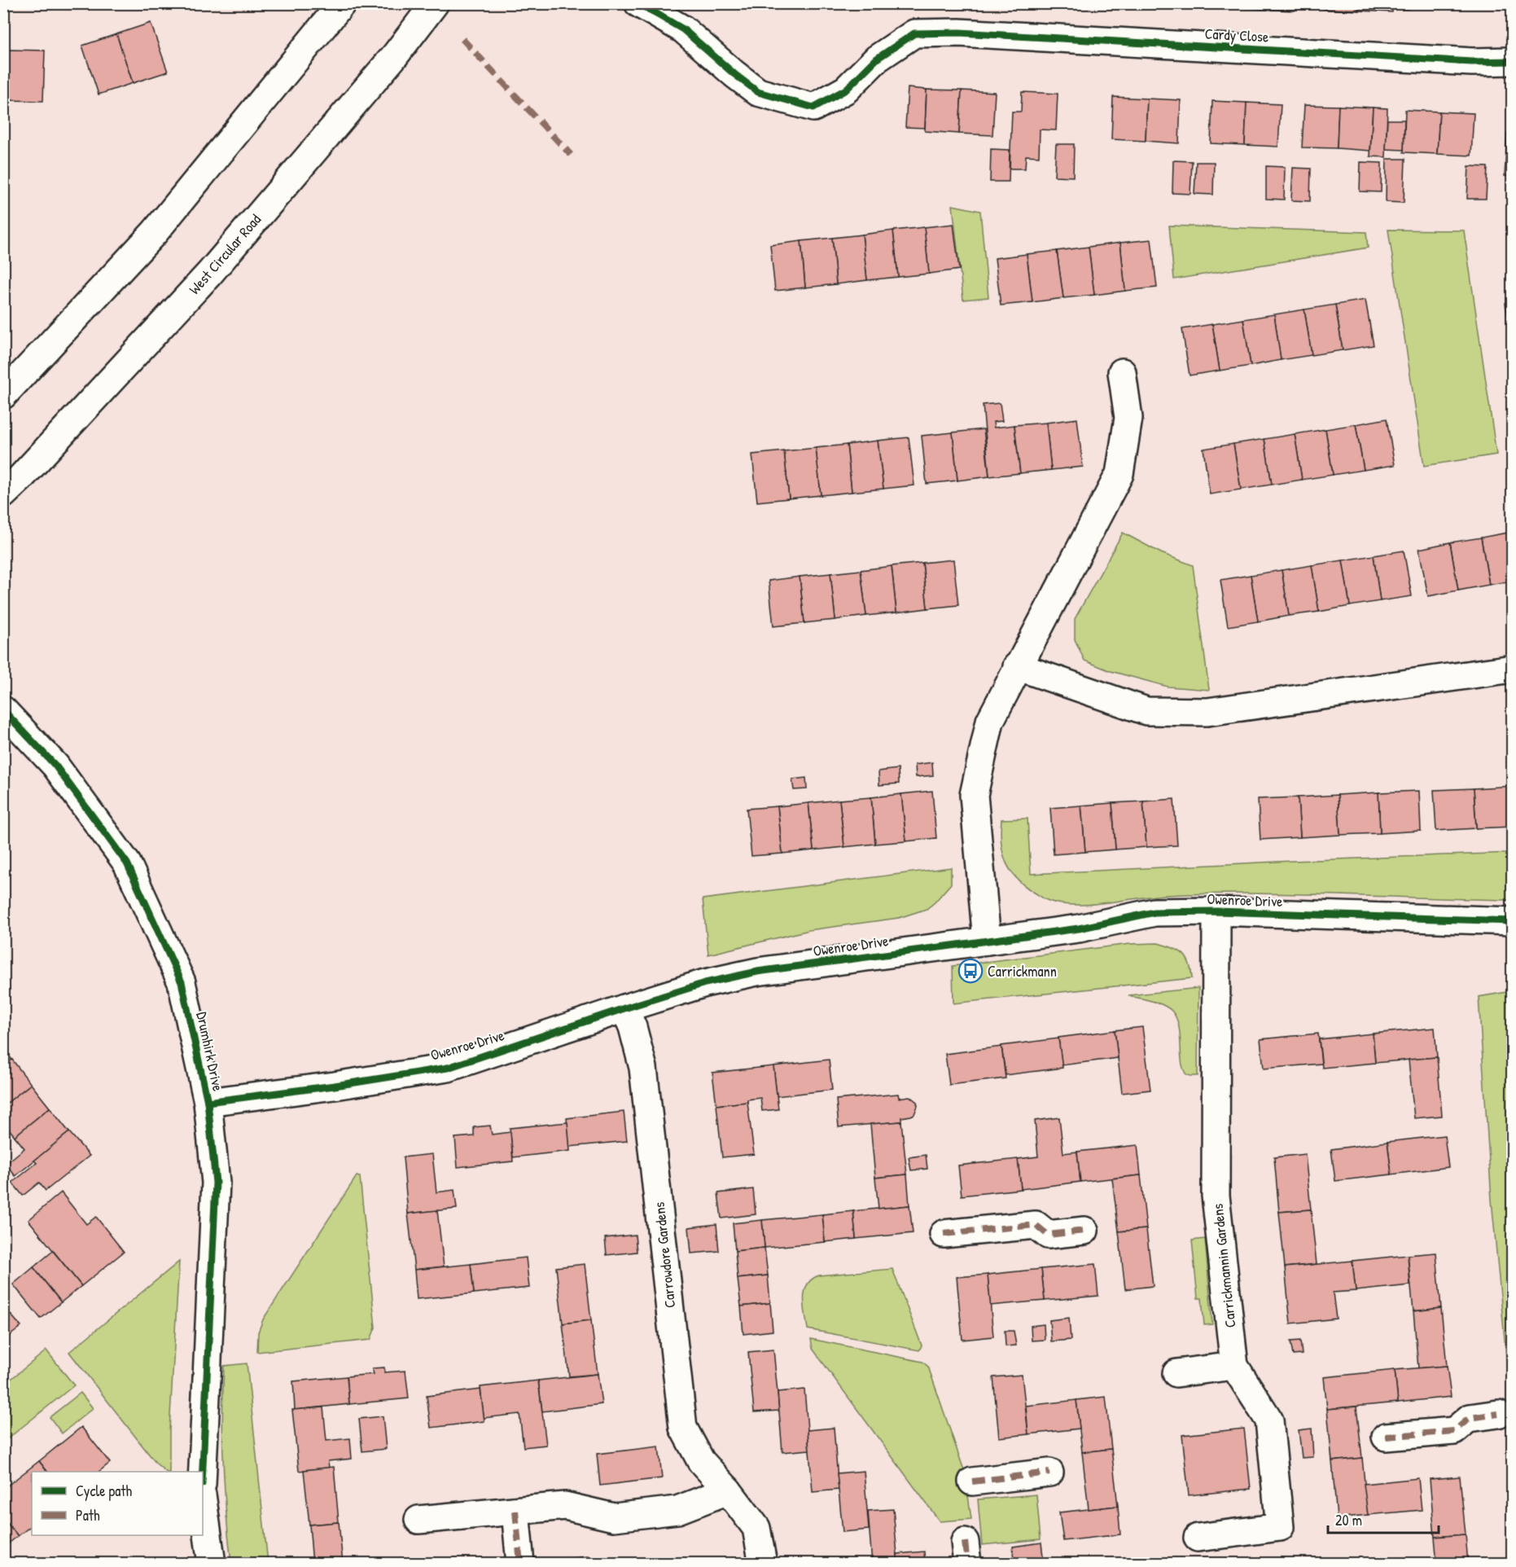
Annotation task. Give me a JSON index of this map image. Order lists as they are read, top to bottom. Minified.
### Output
{"streets":{"main road":["Cardy Close","West Circular Road","Owenroe Drive","Drumhirk Drive","Carrowdore Gardens","Carrickmannin Gardens"]},"crossings":[["Owenroe Drive","Drumhirk Drive"],["Owenroe Drive","Carrowdore Gardens"],["Owenroe Drive","Carrickmannin Gardens"]],"places":{"bus stop":["Carrickmann"]},"legend":["Cycle path","Path"],"scale_bar":"20 m"}
